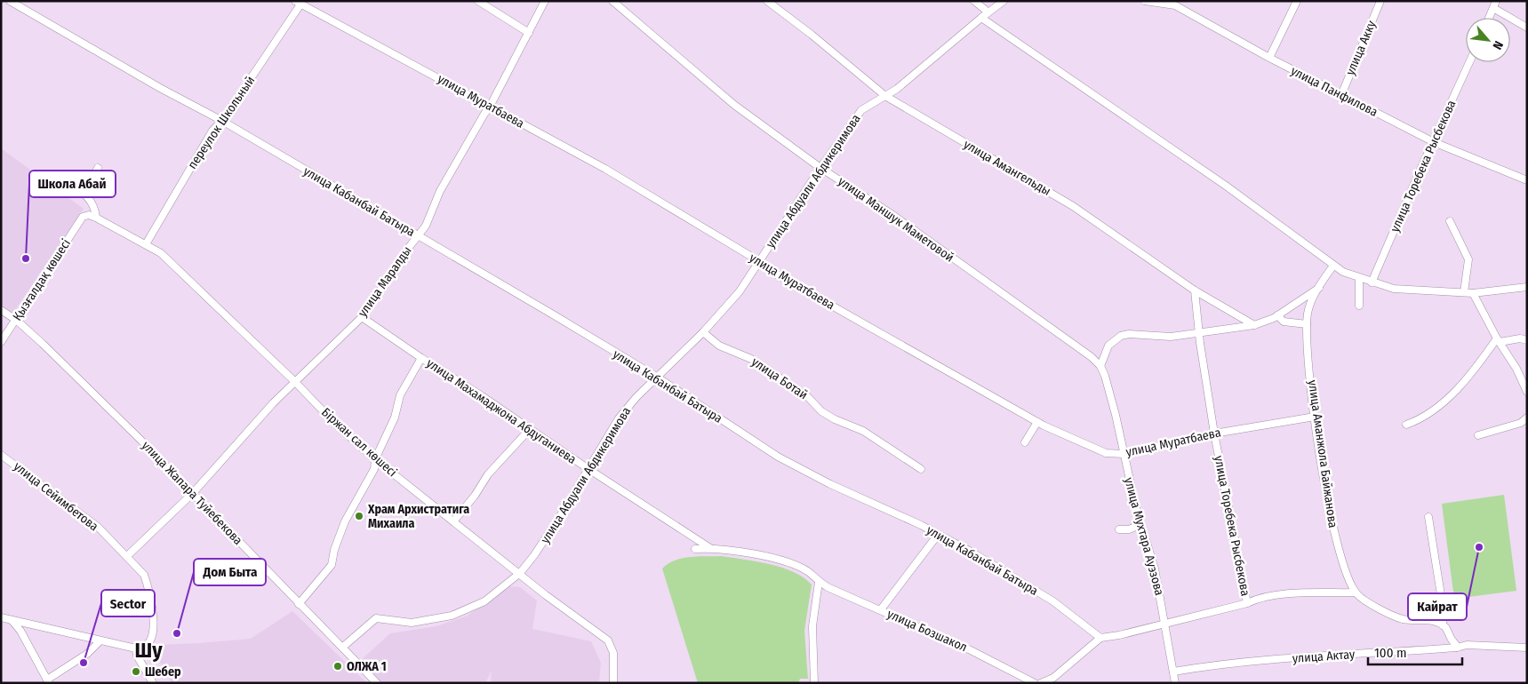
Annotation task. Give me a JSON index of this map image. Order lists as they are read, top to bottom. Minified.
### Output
{"streets":{"street":["улица Акку","улица Панфилова","улица Муратбаева","переулок Школьный","улица Торебека Рысбекова","улица Амангельды","улица Абдуали Абдикеримова","улица Кабанбай Батыра","улица Маншук Маметовой","Қызғалдақ көшесі","улица Маралды","улица Ботай","улица Махамаджона Абдуганиева","Біржан сал көшесі","улица Аманжола Байжанова","улица Жапара Туйебекова","улица Сейимбетова","улица Мухтара Ауэзова","улица Бозшакол","улица Актау"]},"crossings":[["улица Акку","улица Панфилова"],["улица Панфилова","улица Торебека Рысбекова"],["улица Муратбаева","переулок Школьный"],["улица Муратбаева","улица Торебека Рысбекова"],["улица Муратбаева","улица Абдуали Абдикеримова"],["улица Муратбаева","улица Маралды"],["улица Муратбаева","улица Аманжола Байжанова"],["улица Муратбаева","улица Мухтара Ауэзова"],["переулок Школьный","улица Кабанбай Батыра"],["переулок Школьный","Біржан сал көшесі"],["улица Торебека Рысбекова","улица Амангельды"],["улица Амангельды","улица Абдуали Абдикеримова"],["улица Абдуали Абдикеримова","улица Кабанбай Батыра"],["улица Абдуали Абдикеримова","улица Маншук Маметовой"],["улица Абдуали Абдикеримова","улица Ботай"],["улица Абдуали Абдикеримова","улица Махамаджона Абдуганиева"],["улица Абдуали Абдикеримова","Біржан сал көшесі"],["улица Абдуали Абдикеримова","улица Жапара Туйебекова"],["улица Кабанбай Батыра","улица Маралды"],["улица Маншук Маметовой","улица Мухтара Ауэзова"],["Қызғалдақ көшесі","Біржан сал көшесі"],["Қызғалдақ көшесі","улица Жапара Туйебекова"],["улица Маралды","улица Махамаджона Абдуганиева"],["улица Маралды","Біржан сал көшесі"],["улица Маралды","улица Жапара Туйебекова"],["улица Маралды","улица Сейимбетова"],["улица Махамаджона Абдуганиева","улица Бозшакол"],["улица Мухтара Ауэзова","улица Актау"]],"districts":["Шу"],"places":["Школа Абай","Храм Архистратига Михаила","Кайрат","Дом Быта","Sector","ОЛЖА 1","Шебер"],"scale_bar":"100 m","north":"bottom right"}
